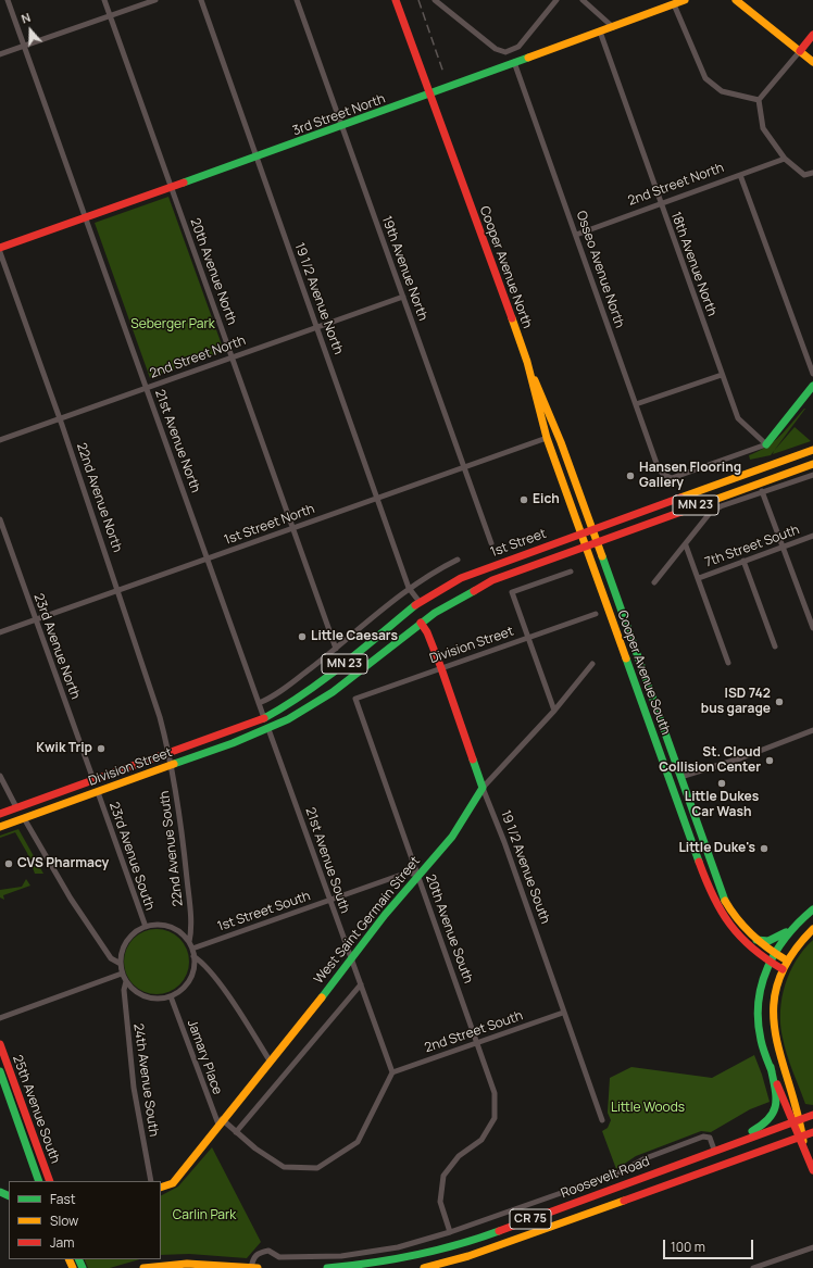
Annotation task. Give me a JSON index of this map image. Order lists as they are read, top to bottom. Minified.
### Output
{"streets":{"main road":["3rd Street North","Cooper Avenue North","MN 23","1st Street","Division Street","Cooper Avenue South","19 1/2 Avenue South","West Saint Germain Street","25th Avenue South","Roosevelt Road","CR 75"],"street":["2nd Street North","18th Avenue North","19th Avenue North","Osseo Avenue North","20th Avenue North","19 1/2 Avenue North","21st Avenue North","22nd Avenue North","1st Street North","7th Street South","23rd Avenue North","22nd Avenue South","23rd Avenue South","21st Avenue South","1st Street South","20th Avenue South","2nd Street South","Jamary Place","24th Avenue South"]},"crossings":[["3rd Street North","18th Avenue North"],["3rd Street North","Cooper Avenue North"],["3rd Street North","19th Avenue North"],["3rd Street North","Osseo Avenue North"],["3rd Street North","20th Avenue North"],["3rd Street North","19 1/2 Avenue North"],["3rd Street North","21st Avenue North"],["2nd Street North","18th Avenue North"],["2nd Street North","19th Avenue North"],["2nd Street North","Osseo Avenue North"],["2nd Street North","20th Avenue North"],["2nd Street North","19 1/2 Avenue North"],["2nd Street North","21st Avenue North"],["2nd Street North","22nd Avenue North"],["18th Avenue North","Osseo Avenue North"],["Cooper Avenue North","1st Street North"],["Cooper Avenue North","1st Street"],["Cooper Avenue North","Cooper Avenue South"],["19th Avenue North","1st Street North"],["20th Avenue North","1st Street North"],["19 1/2 Avenue North","1st Street North"],["19 1/2 Avenue North","1st Street"],["21st Avenue North","1st Street North"],["21st Avenue North","1st Street"],["21st Avenue North","Division Street"],["22nd Avenue North","1st Street North"],["22nd Avenue North","Division Street"],["22nd Avenue North","22nd Avenue South"],["1st Street North","23rd Avenue North"],["1st Street","Division Street"],["1st Street","Cooper Avenue South"],["1st Street","21st Avenue South"],["1st Street","19 1/2 Avenue South"],["Division Street","23rd Avenue North"],["Division Street","22nd Avenue South"],["Division Street","23rd Avenue South"],["Division Street","21st Avenue South"],["Division Street","19 1/2 Avenue South"],["Division Street","20th Avenue South"],["22nd Avenue South","23rd Avenue South"],["22nd Avenue South","1st Street South"],["22nd Avenue South","Jamary Place"],["22nd Avenue South","24th Avenue South"],["23rd Avenue South","1st Street South"],["23rd Avenue South","Jamary Place"],["23rd Avenue South","24th Avenue South"],["21st Avenue South","1st Street South"],["21st Avenue South","West Saint Germain Street"],["21st Avenue South","2nd Street South"],["21st Avenue South","Jamary Place"],["19 1/2 Avenue South","West Saint Germain Street"],["19 1/2 Avenue South","2nd Street South"],["1st Street South","West Saint Germain Street"],["1st Street South","20th Avenue South"],["1st Street South","Jamary Place"],["1st Street South","24th Avenue South"],["West Saint Germain Street","20th Avenue South"],["West Saint Germain Street","Jamary Place"],["20th Avenue South","2nd Street South"],["2nd Street South","Jamary Place"],["Jamary Place","24th Avenue South"]],"parks":["Seberger Park","Little Woods","Carlin Park"],"places":["Hansen Flooring Gallery","Eich","Little Caesars","ISD 742 bus garage","Kwik Trip","St. Cloud Collision Center","Little Dukes Car Wash","Little Duke's","CVS Pharmacy"],"legend":["Fast","Slow","Jam"],"scale_bar":"100 m","north":"top"}
